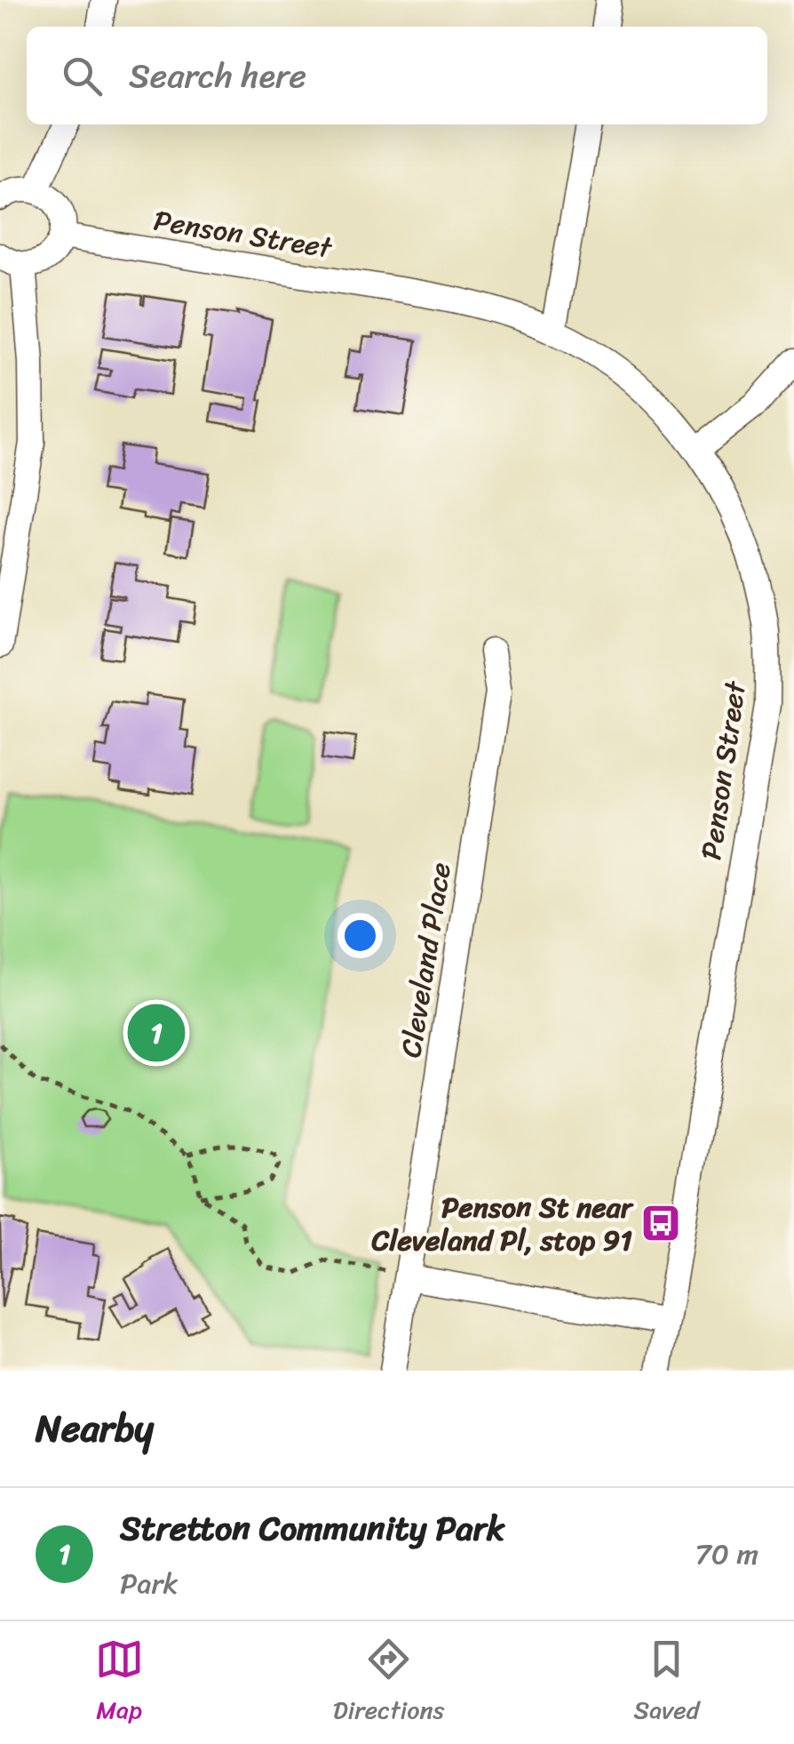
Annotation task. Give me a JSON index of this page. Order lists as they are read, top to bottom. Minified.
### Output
{"streets":{"street":["Penson Street","Cleveland Place"]},"places":{"bus stop":["Penson St near Cleveland Pl, stop 91"]},"page":{"search":"Search here","pins":"1","heading":"Nearby","list":[{"mark":"1","name":"Stretton Community Park","note":"Park","value":"70 m"}],"nav":["Map","Directions","Saved"]}}
